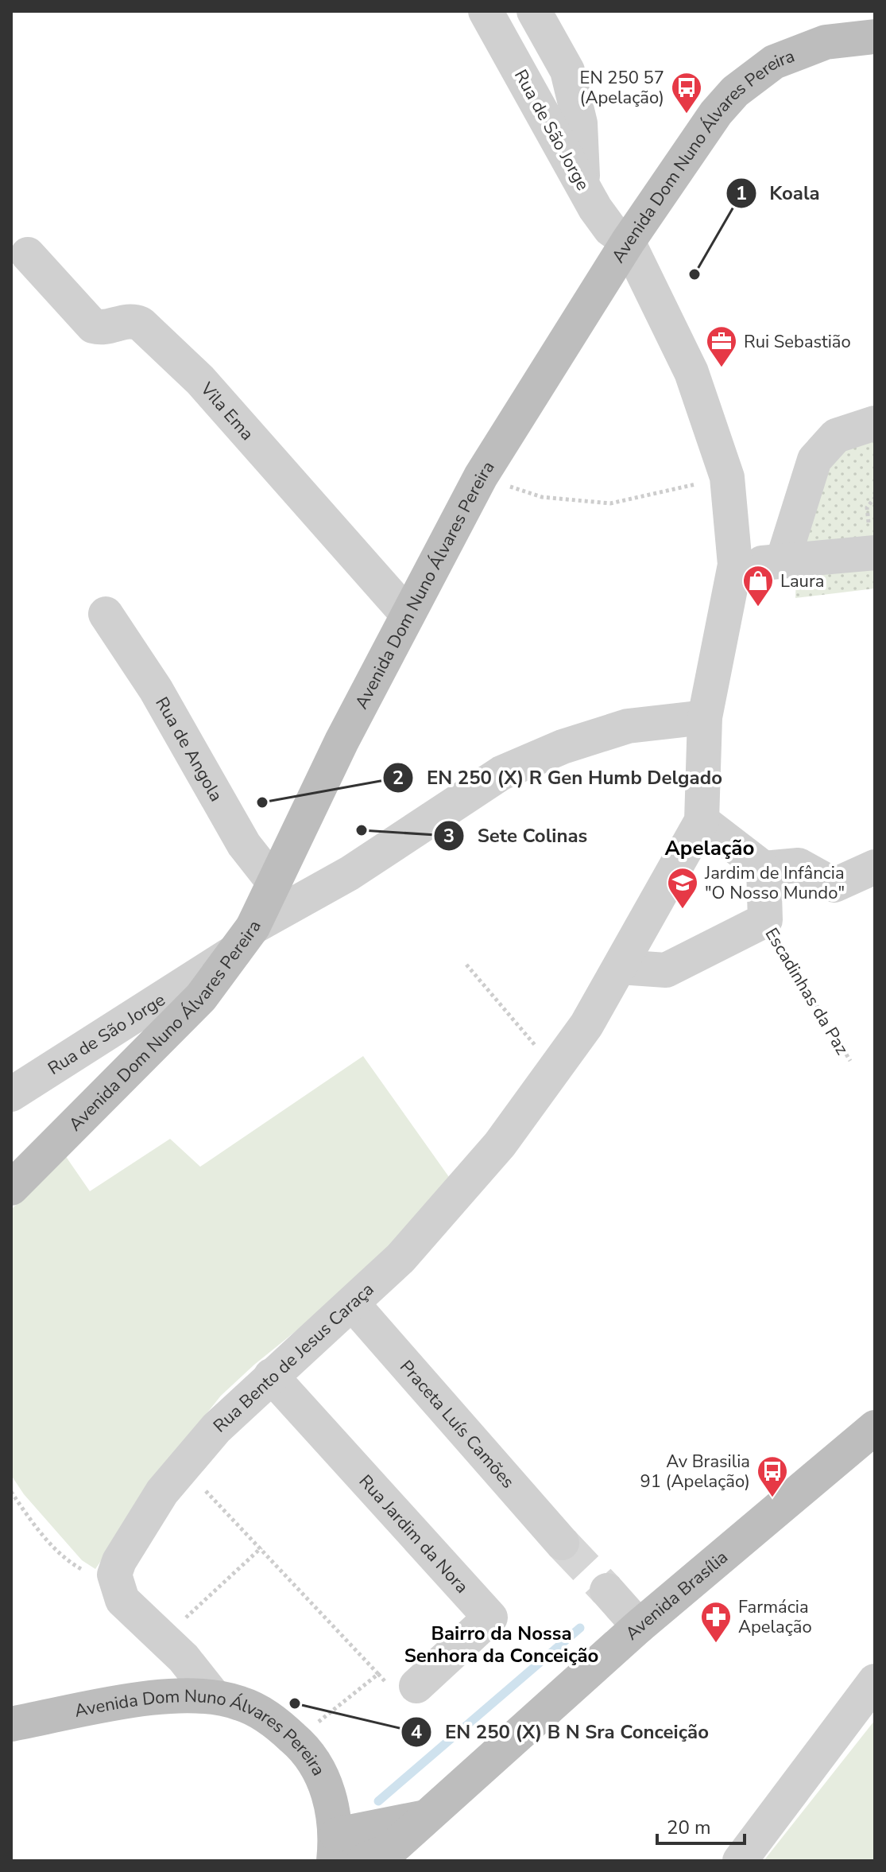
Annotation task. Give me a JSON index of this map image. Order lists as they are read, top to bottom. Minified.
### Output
{"streets":{"main road":["Avenida Dom Nuno Álvares Pereira","Avenida Brasília"],"street":["Rua de São Jorge","Vila Ema","Rua de Angola","Rua Bento de Jesus Caraça","Praceta Luís Camões","Rua Jardim da Nora"],"path":["Escadinhas da Paz"]},"crossings":[["Rua de São Jorge","Avenida Dom Nuno Álvares Pereira"],["Avenida Dom Nuno Álvares Pereira","Vila Ema"],["Avenida Dom Nuno Álvares Pereira","Rua de Angola"],["Rua Bento de Jesus Caraça","Praceta Luís Camões"],["Rua Bento de Jesus Caraça","Rua Jardim da Nora"]],"districts":["Apelação","Bairro da Nossa Senhora da Conceição"],"places":{"bus stop":["EN 250 57 (Apelação)","Av Brasilia 91 (Apelação)"],"other":["Koala","EN 250 (X) R Gen Humb Delgado","Sete Colinas","EN 250 (X) B N Sra Conceição"],"office":["Rui Sebastião"],"shop":["Laura"],"school or university":["Jardim de Infância \"O Nosso Mundo\""],"pharmacy":["Farmácia Apelação"]},"scale_bar":"20 m"}
